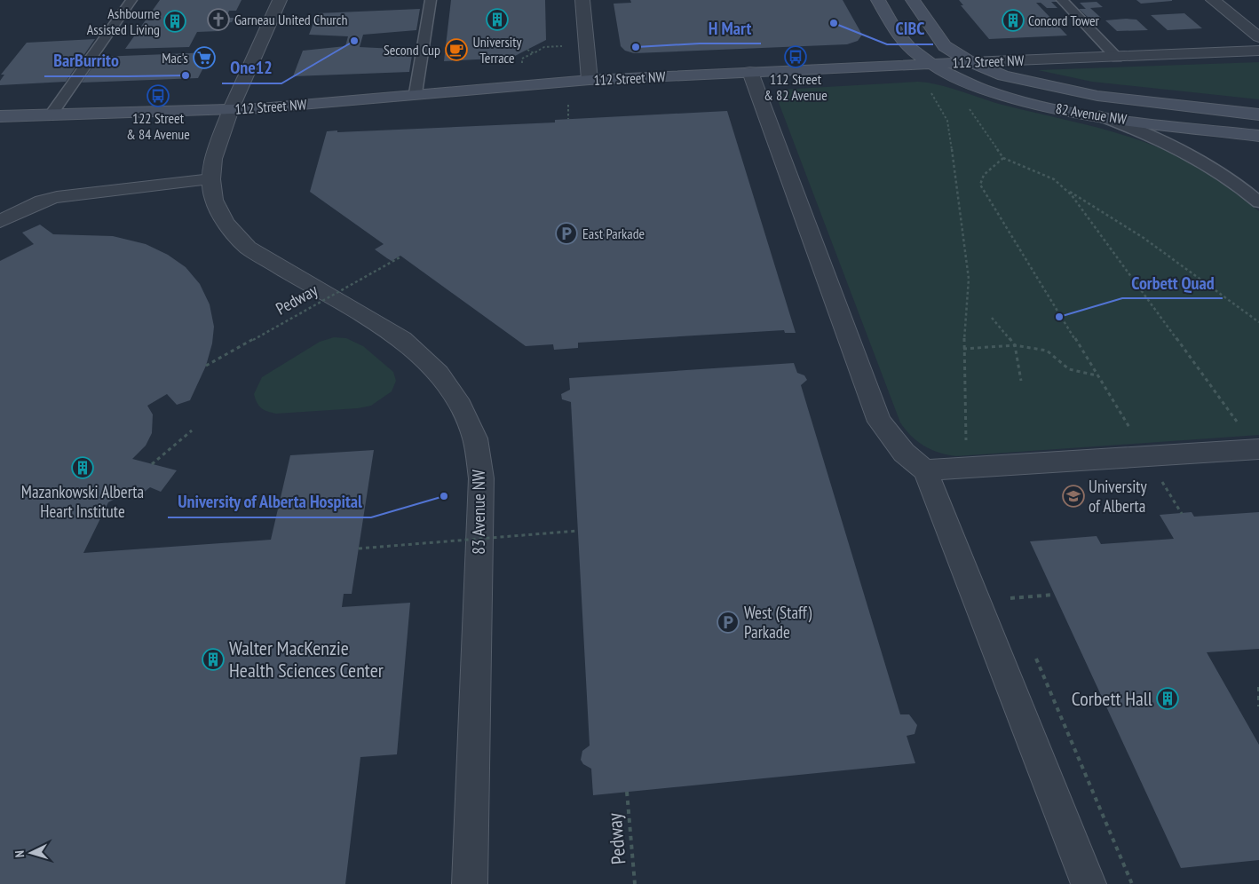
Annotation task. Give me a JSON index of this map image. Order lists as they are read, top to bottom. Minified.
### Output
{"streets":{"main road":["112 Street NW","82 Avenue NW"],"street":["83 Avenue NW"],"path":["Pedway"]},"crossings":[["112 Street NW","82 Avenue NW"],["112 Street NW","83 Avenue NW"]],"places":{"church":["Garneau United Church"],"building":["University Terrace","Concord Tower","Ashbourne Assisted Living","Mazankowski Alberta Heart Institute","Walter MacKenzie Health Sciences Center","Corbett Hall"],"other":["CIBC","One12","H Mart","BarBurrito","Corbett Quad","University of Alberta Hospital"],"cafe":["Second Cup"],"bus stop":["112 Street & 82 Avenue","122 Street & 84 Avenue"],"supermarket":["Mac's"],"parking":["East Parkade","West (Staff) Parkade"],"school or university":["University of Alberta"]},"north":"left"}
